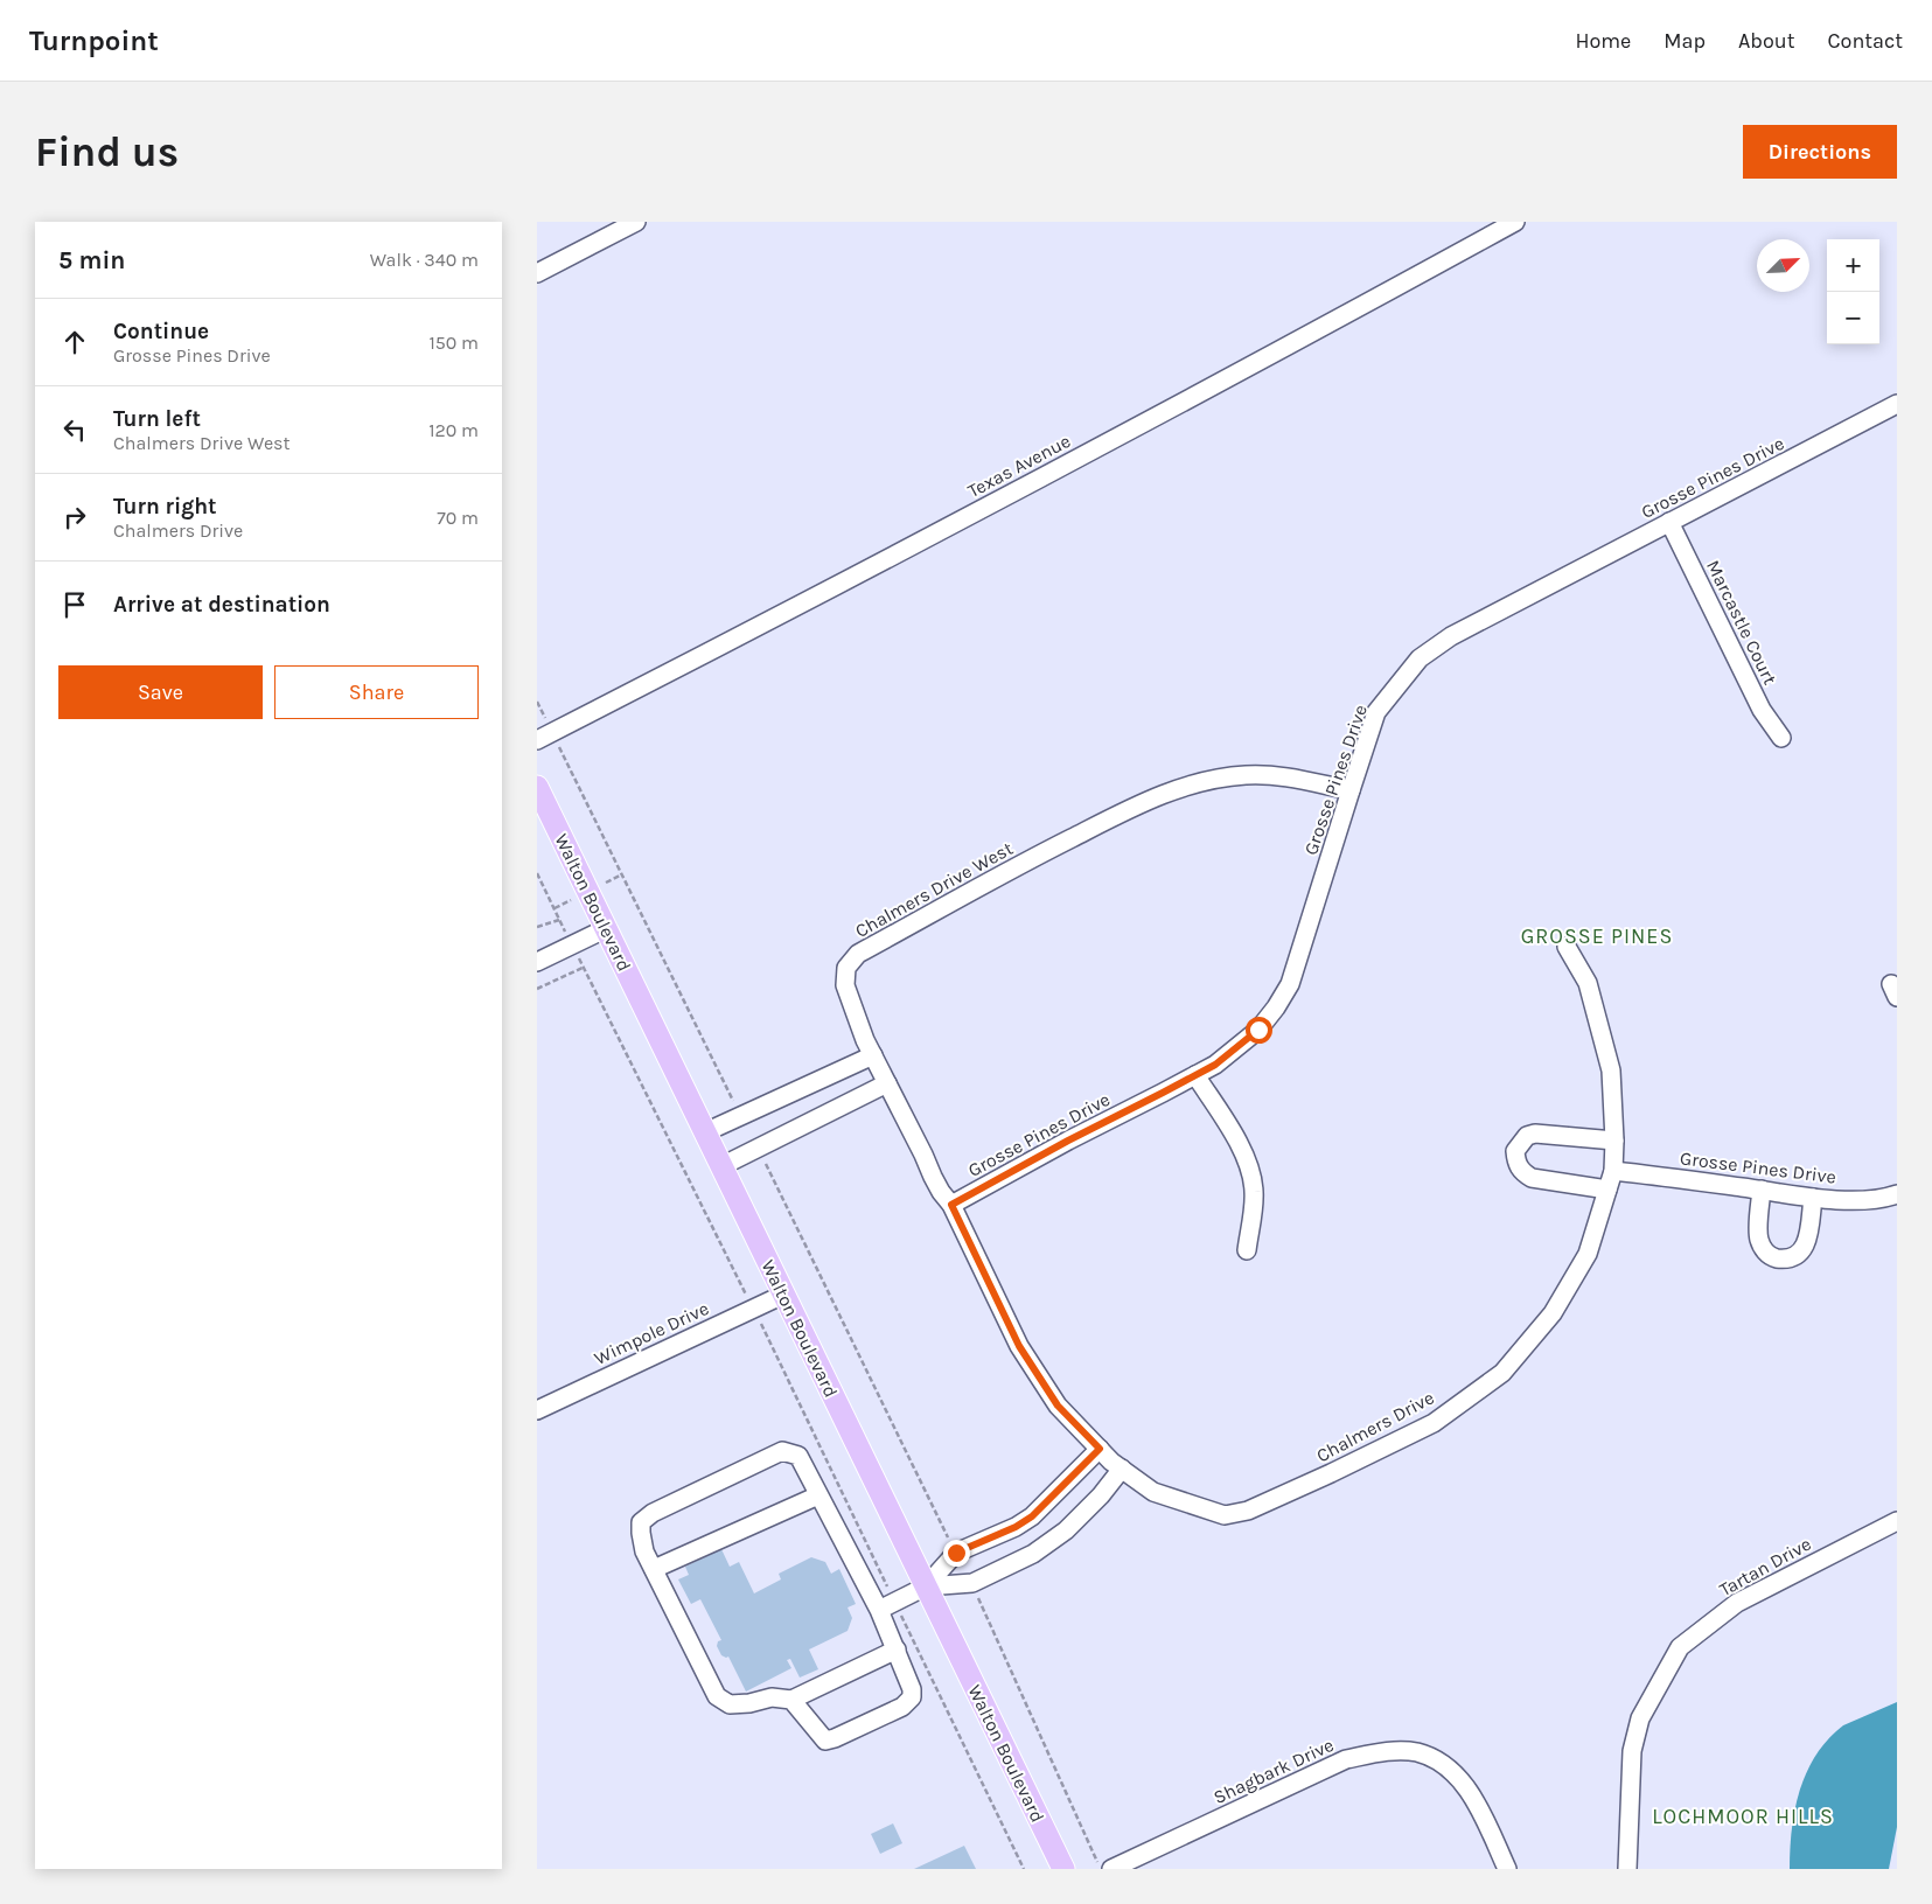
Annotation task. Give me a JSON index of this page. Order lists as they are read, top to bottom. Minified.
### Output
{"streets":{"main road":["Walton Boulevard"],"street":["Texas Avenue","Grosse Pines Drive","Marcastle Court","Chalmers Drive West","Wimpole Drive","Chalmers Drive","Tartan Drive","Shagbark Drive"]},"crossings":[["Grosse Pines Drive","Marcastle Court"],["Grosse Pines Drive","Chalmers Drive West"],["Grosse Pines Drive","Chalmers Drive"],["Chalmers Drive West","Chalmers Drive"],["Walton Boulevard","Wimpole Drive"]],"districts":["GROSSE PINES","LOCHMOOR HILLS"],"north":"top right","page":{"header":"Turnpoint","nav":["Home","Map","About","Contact"],"buttons":["Directions",["Save","Share"]],"title":"Find us","heading":["5 min","Walk · 340 m"],"map_buttons":["+","−"],"list":[["Continue","Grosse Pines Drive","150 m"],["Turn left","Chalmers Drive West","120 m"],["Turn right","Chalmers Drive","70 m"],"Arrive at destination"]}}
